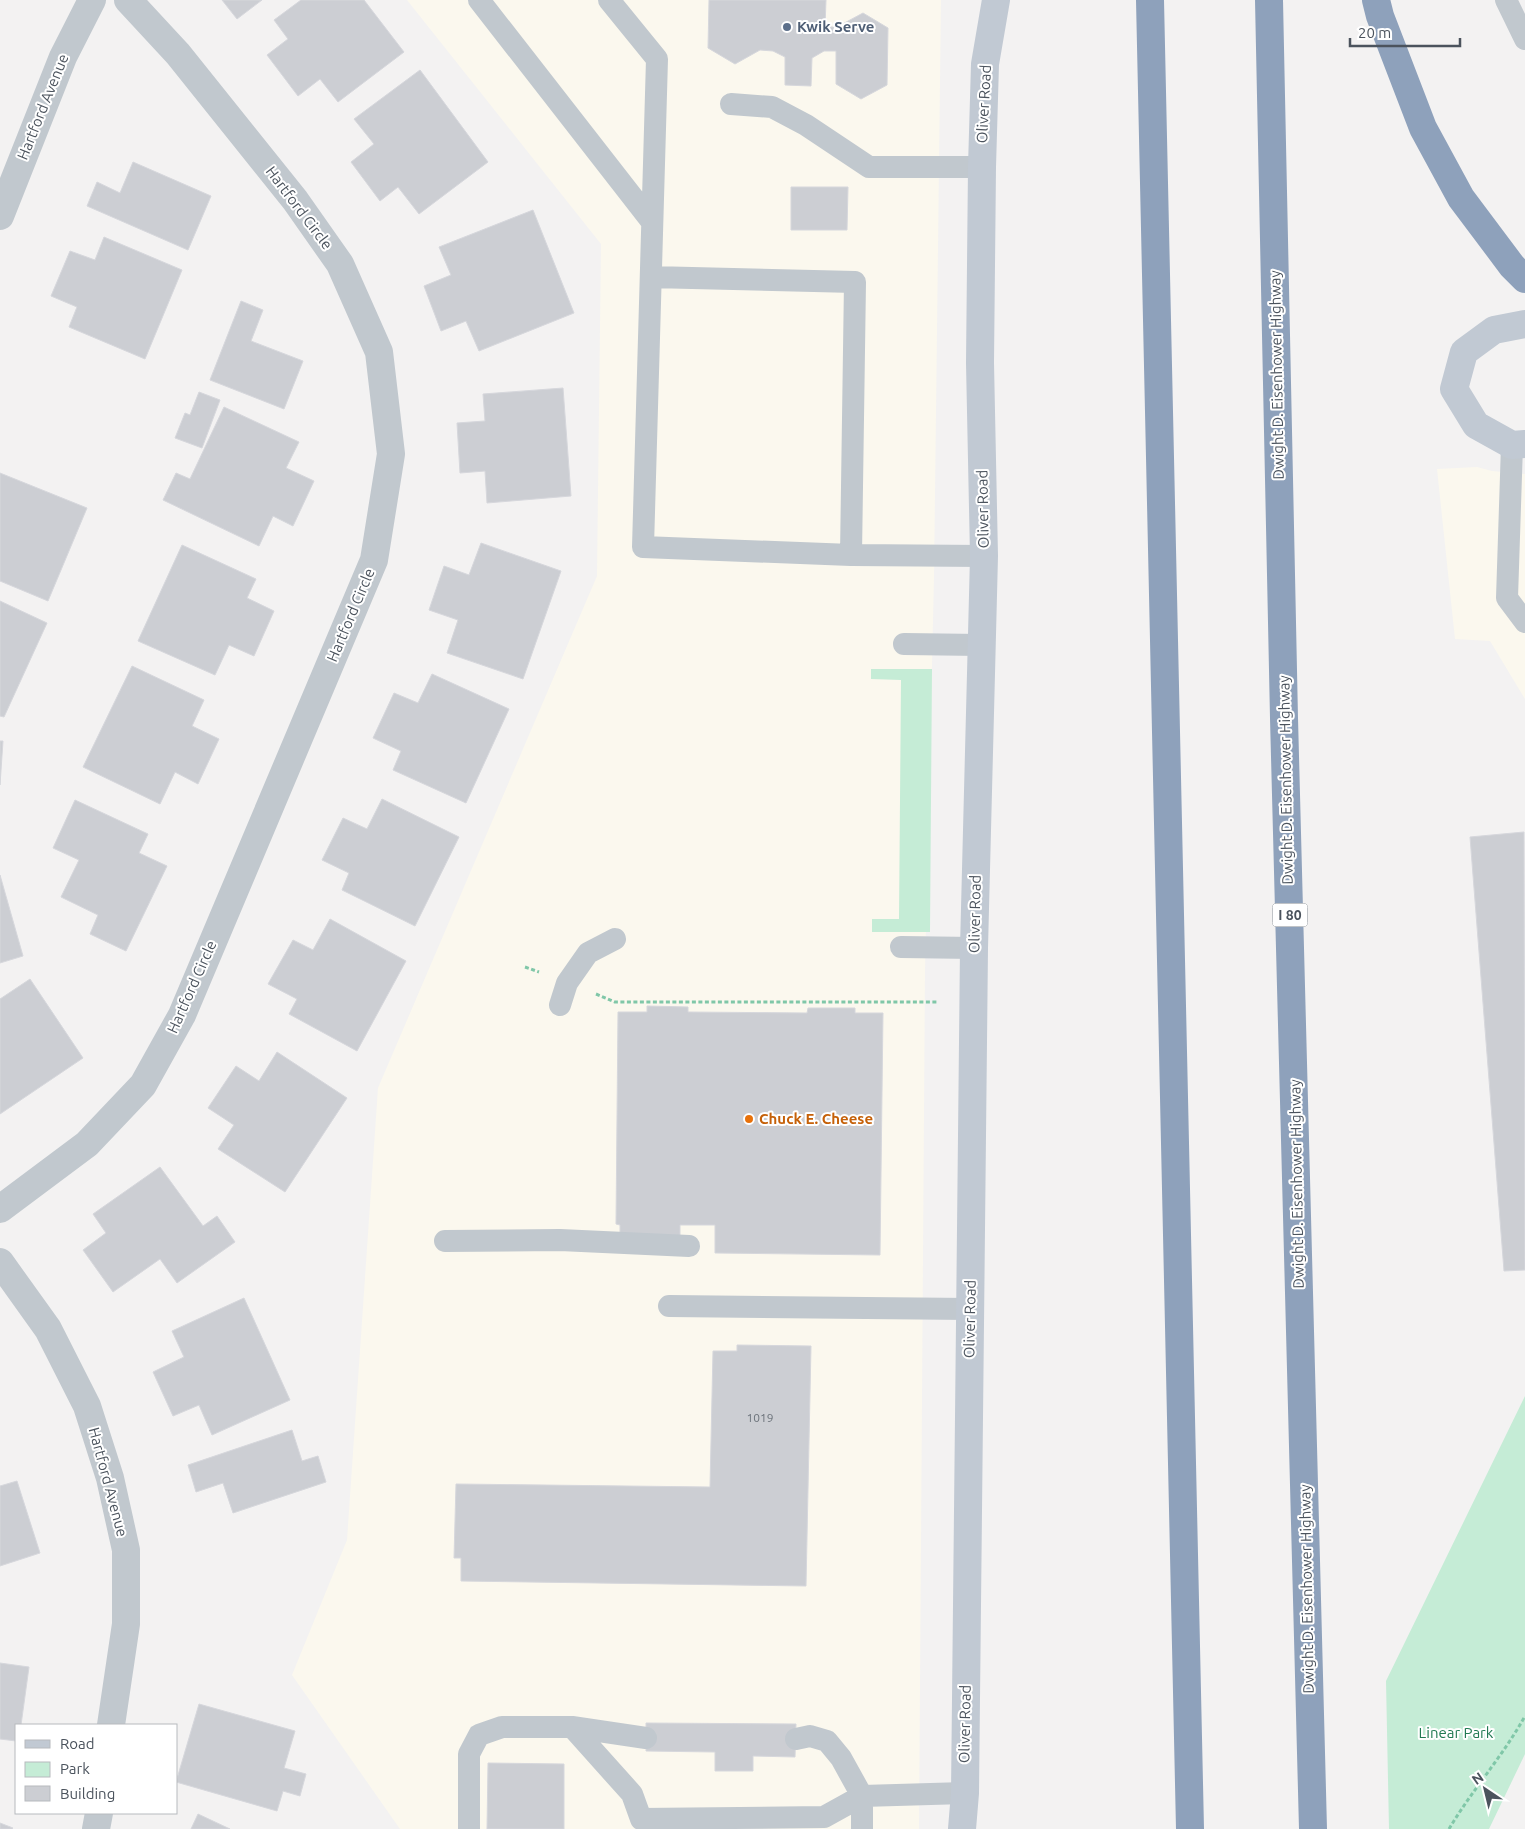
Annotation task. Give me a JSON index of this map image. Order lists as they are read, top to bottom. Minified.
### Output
{"streets":{"highway":["Dwight D. Eisenhower Highway","I 80"],"main road":["Oliver Road"],"street":["Hartford Avenue","Hartford Circle"]},"parks":["Linear Park"],"places":["Kwik Serve","Chuck E. Cheese"],"house_numbers":["1019"],"legend":["Road","Park","Building"],"scale_bar":"20 m","north":"top left"}
